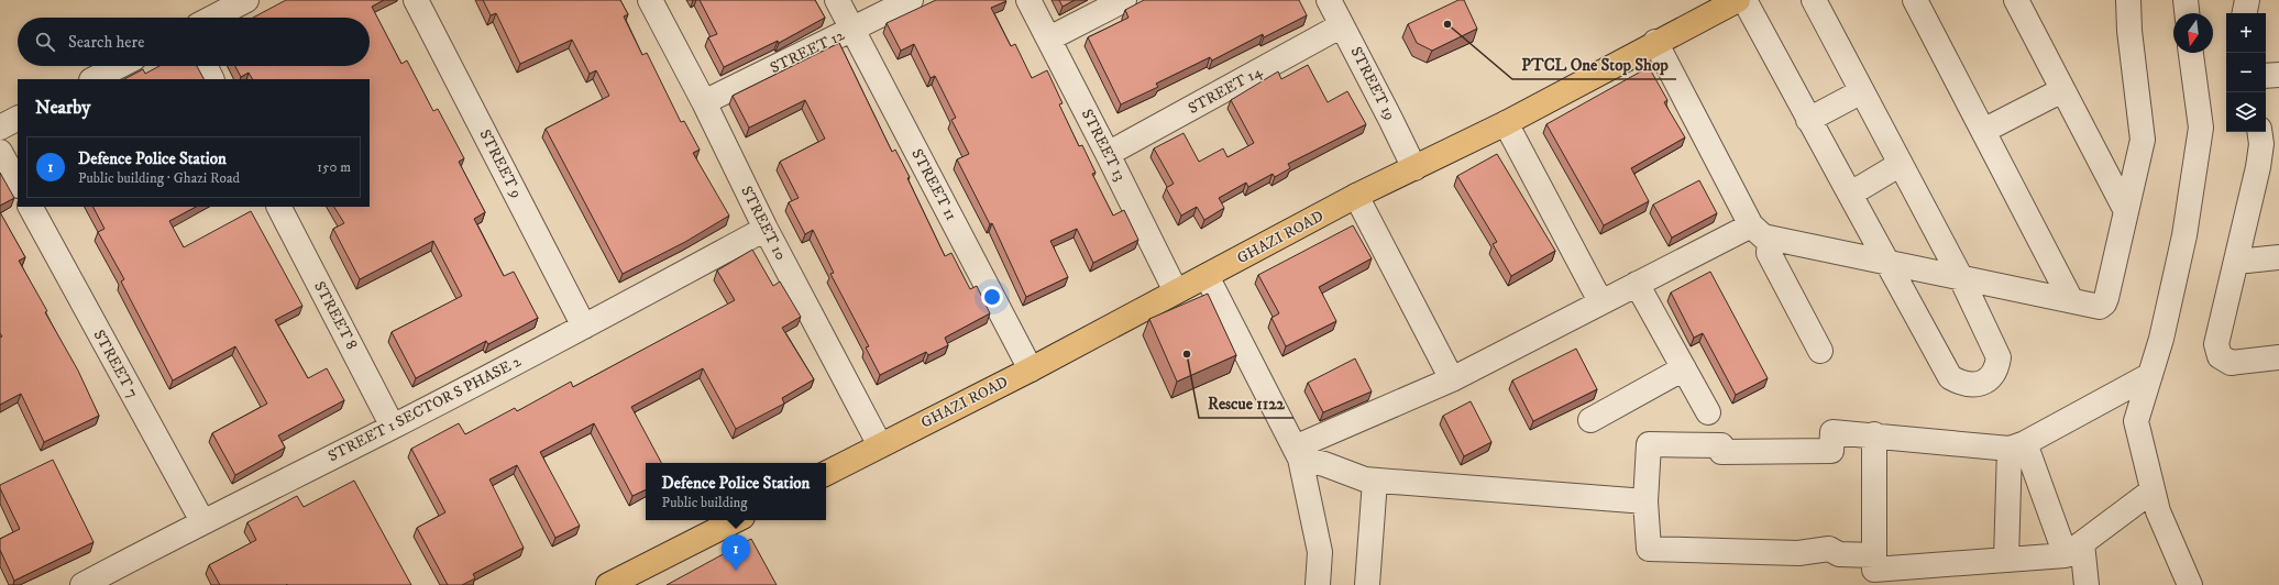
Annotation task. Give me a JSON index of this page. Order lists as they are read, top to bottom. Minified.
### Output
{"streets":{"main road":["GHAZI ROAD"],"street":["STREET 12","STREET 19","STREET 14","STREET 13","STREET 9","STREET 11","STREET 10","STREET 8","STREET 7","STREET 1 SECTOR S PHASE 2"]},"crossings":[["STREET 12","STREET 11"],["STREET 12","STREET 10"],["STREET 19","STREET 14"],["STREET 19","GHAZI ROAD"],["STREET 14","STREET 13"],["STREET 13","GHAZI ROAD"],["STREET 9","STREET 1 SECTOR S PHASE 2"],["STREET 11","GHAZI ROAD"],["STREET 10","GHAZI ROAD"],["STREET 10","STREET 1 SECTOR S PHASE 2"],["STREET 8","STREET 1 SECTOR S PHASE 2"],["STREET 7","STREET 1 SECTOR S PHASE 2"]],"places":["PTCL One Stop Shop","Rescue 1122"],"north":"bottom","page":{"map_buttons":["+","−"],"search":"Search here","heading":"Nearby","list":[{"mark":"1","name":"Defence Police Station","note":"Public building · Ghazi Road","value":"150 m"}],"popup":["Defence Police Station","Public building"],"pins":"1"}}
